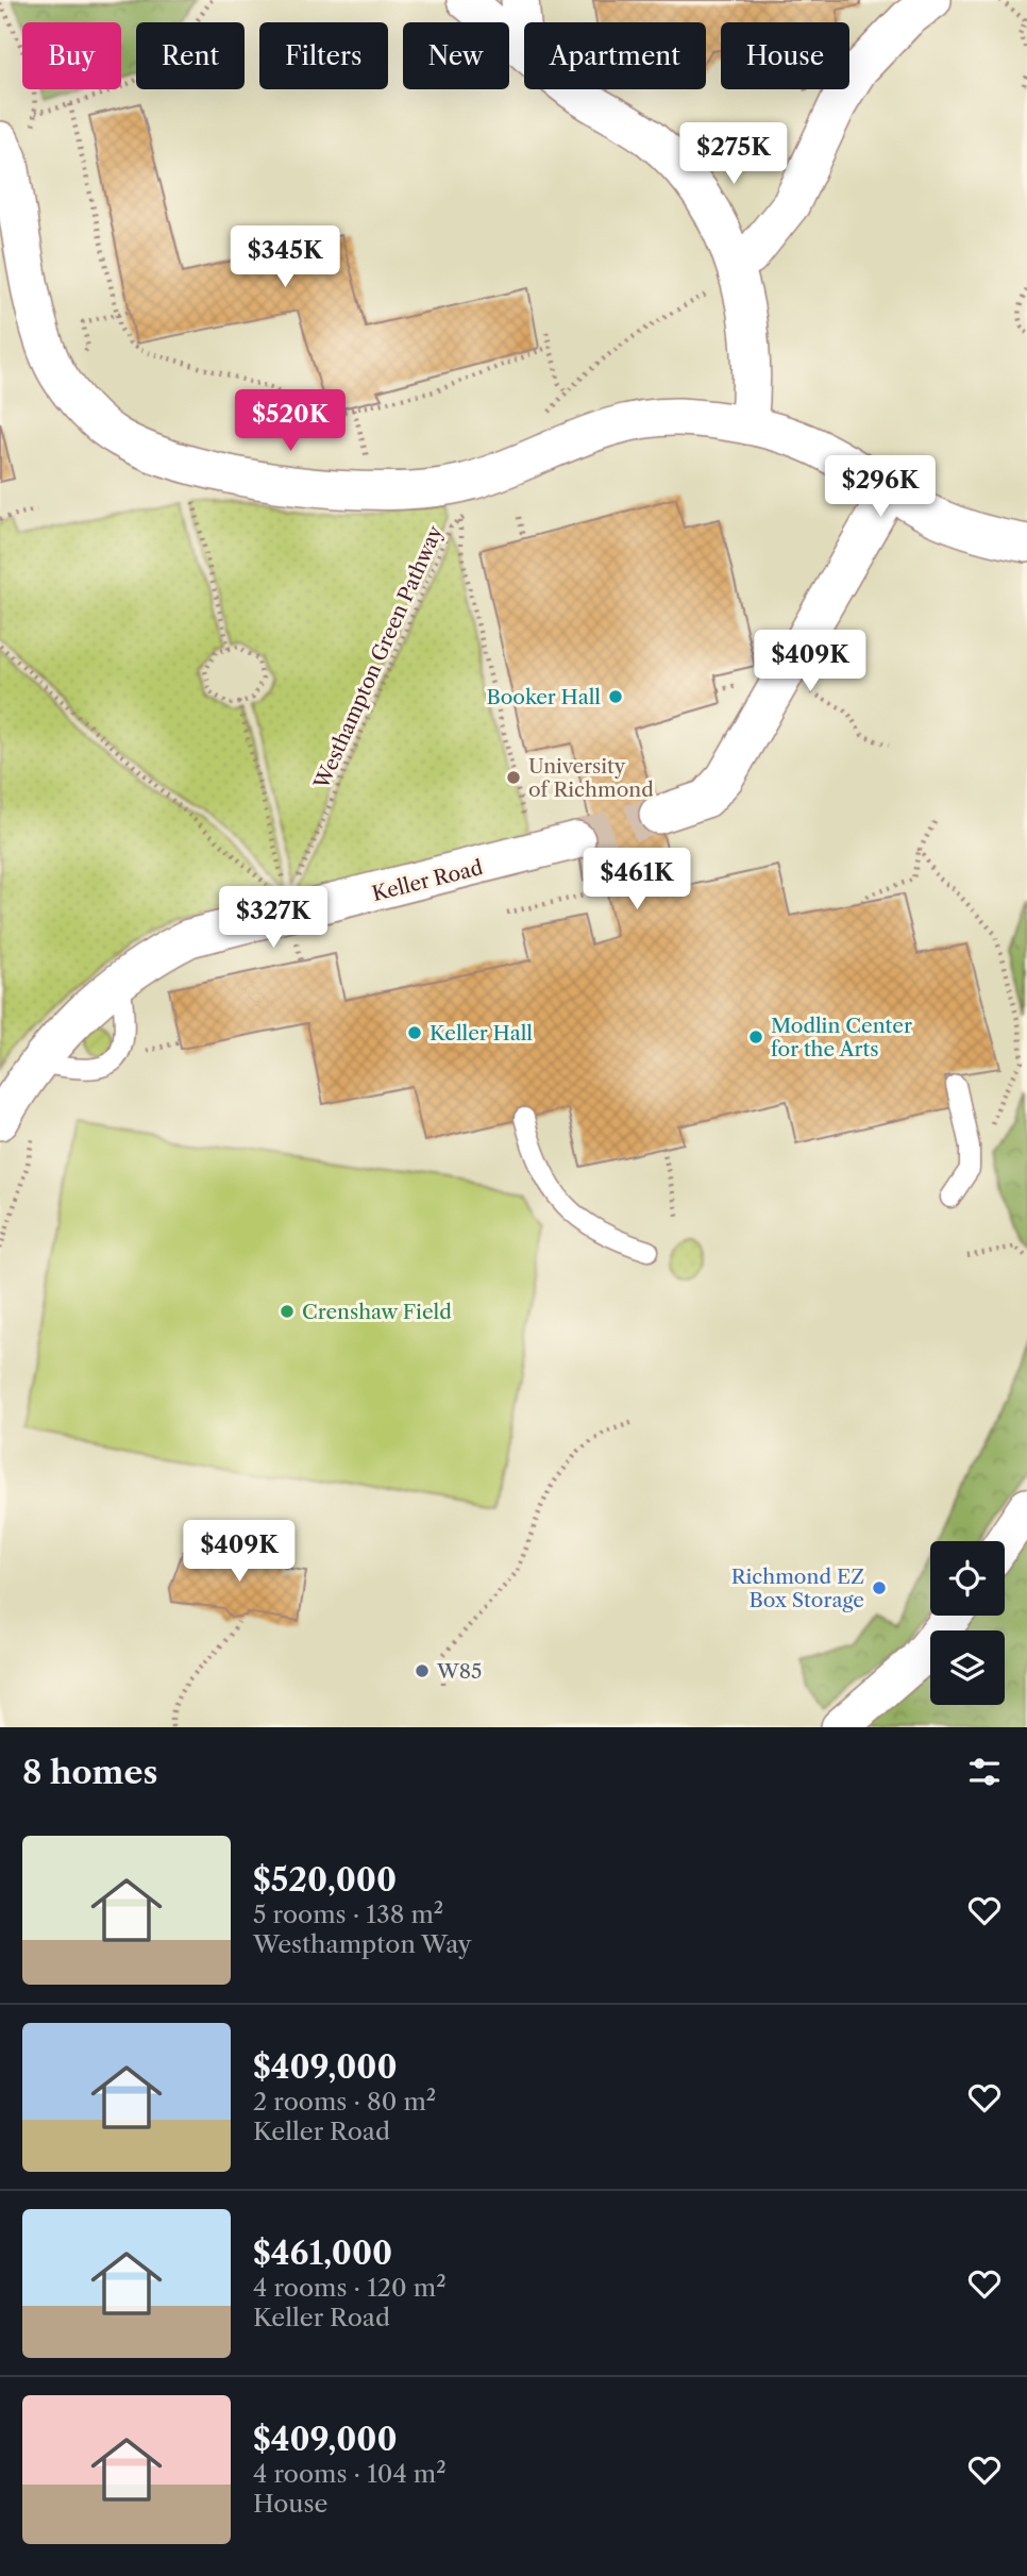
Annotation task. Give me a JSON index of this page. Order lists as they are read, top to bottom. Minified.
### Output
{"streets":{"street":["Keller Road"],"path":["Westhampton Green Pathway"]},"places":["Booker Hall","University of Richmond","Keller Hall","Modlin Center for the Arts","Crenshaw Field","Richmond EZ Box Storage","W85"],"page":{"chip":["Buy","Rent","Filters","New","Apartment","House"],"price":["$275K","$345K","$520K","$296K","$409K","$461K","$327K","$409K"],"heading":"8 homes","list":[{"name":"$520,000","note":"5 rooms · 138 m² · Westhampton Way"},{"name":"$409,000","note":"2 rooms · 80 m² · Keller Road"},{"name":"$461,000","note":"4 rooms · 120 m² · Keller Road"},{"name":"$409,000","note":"4 rooms · 104 m² · House"}]}}
